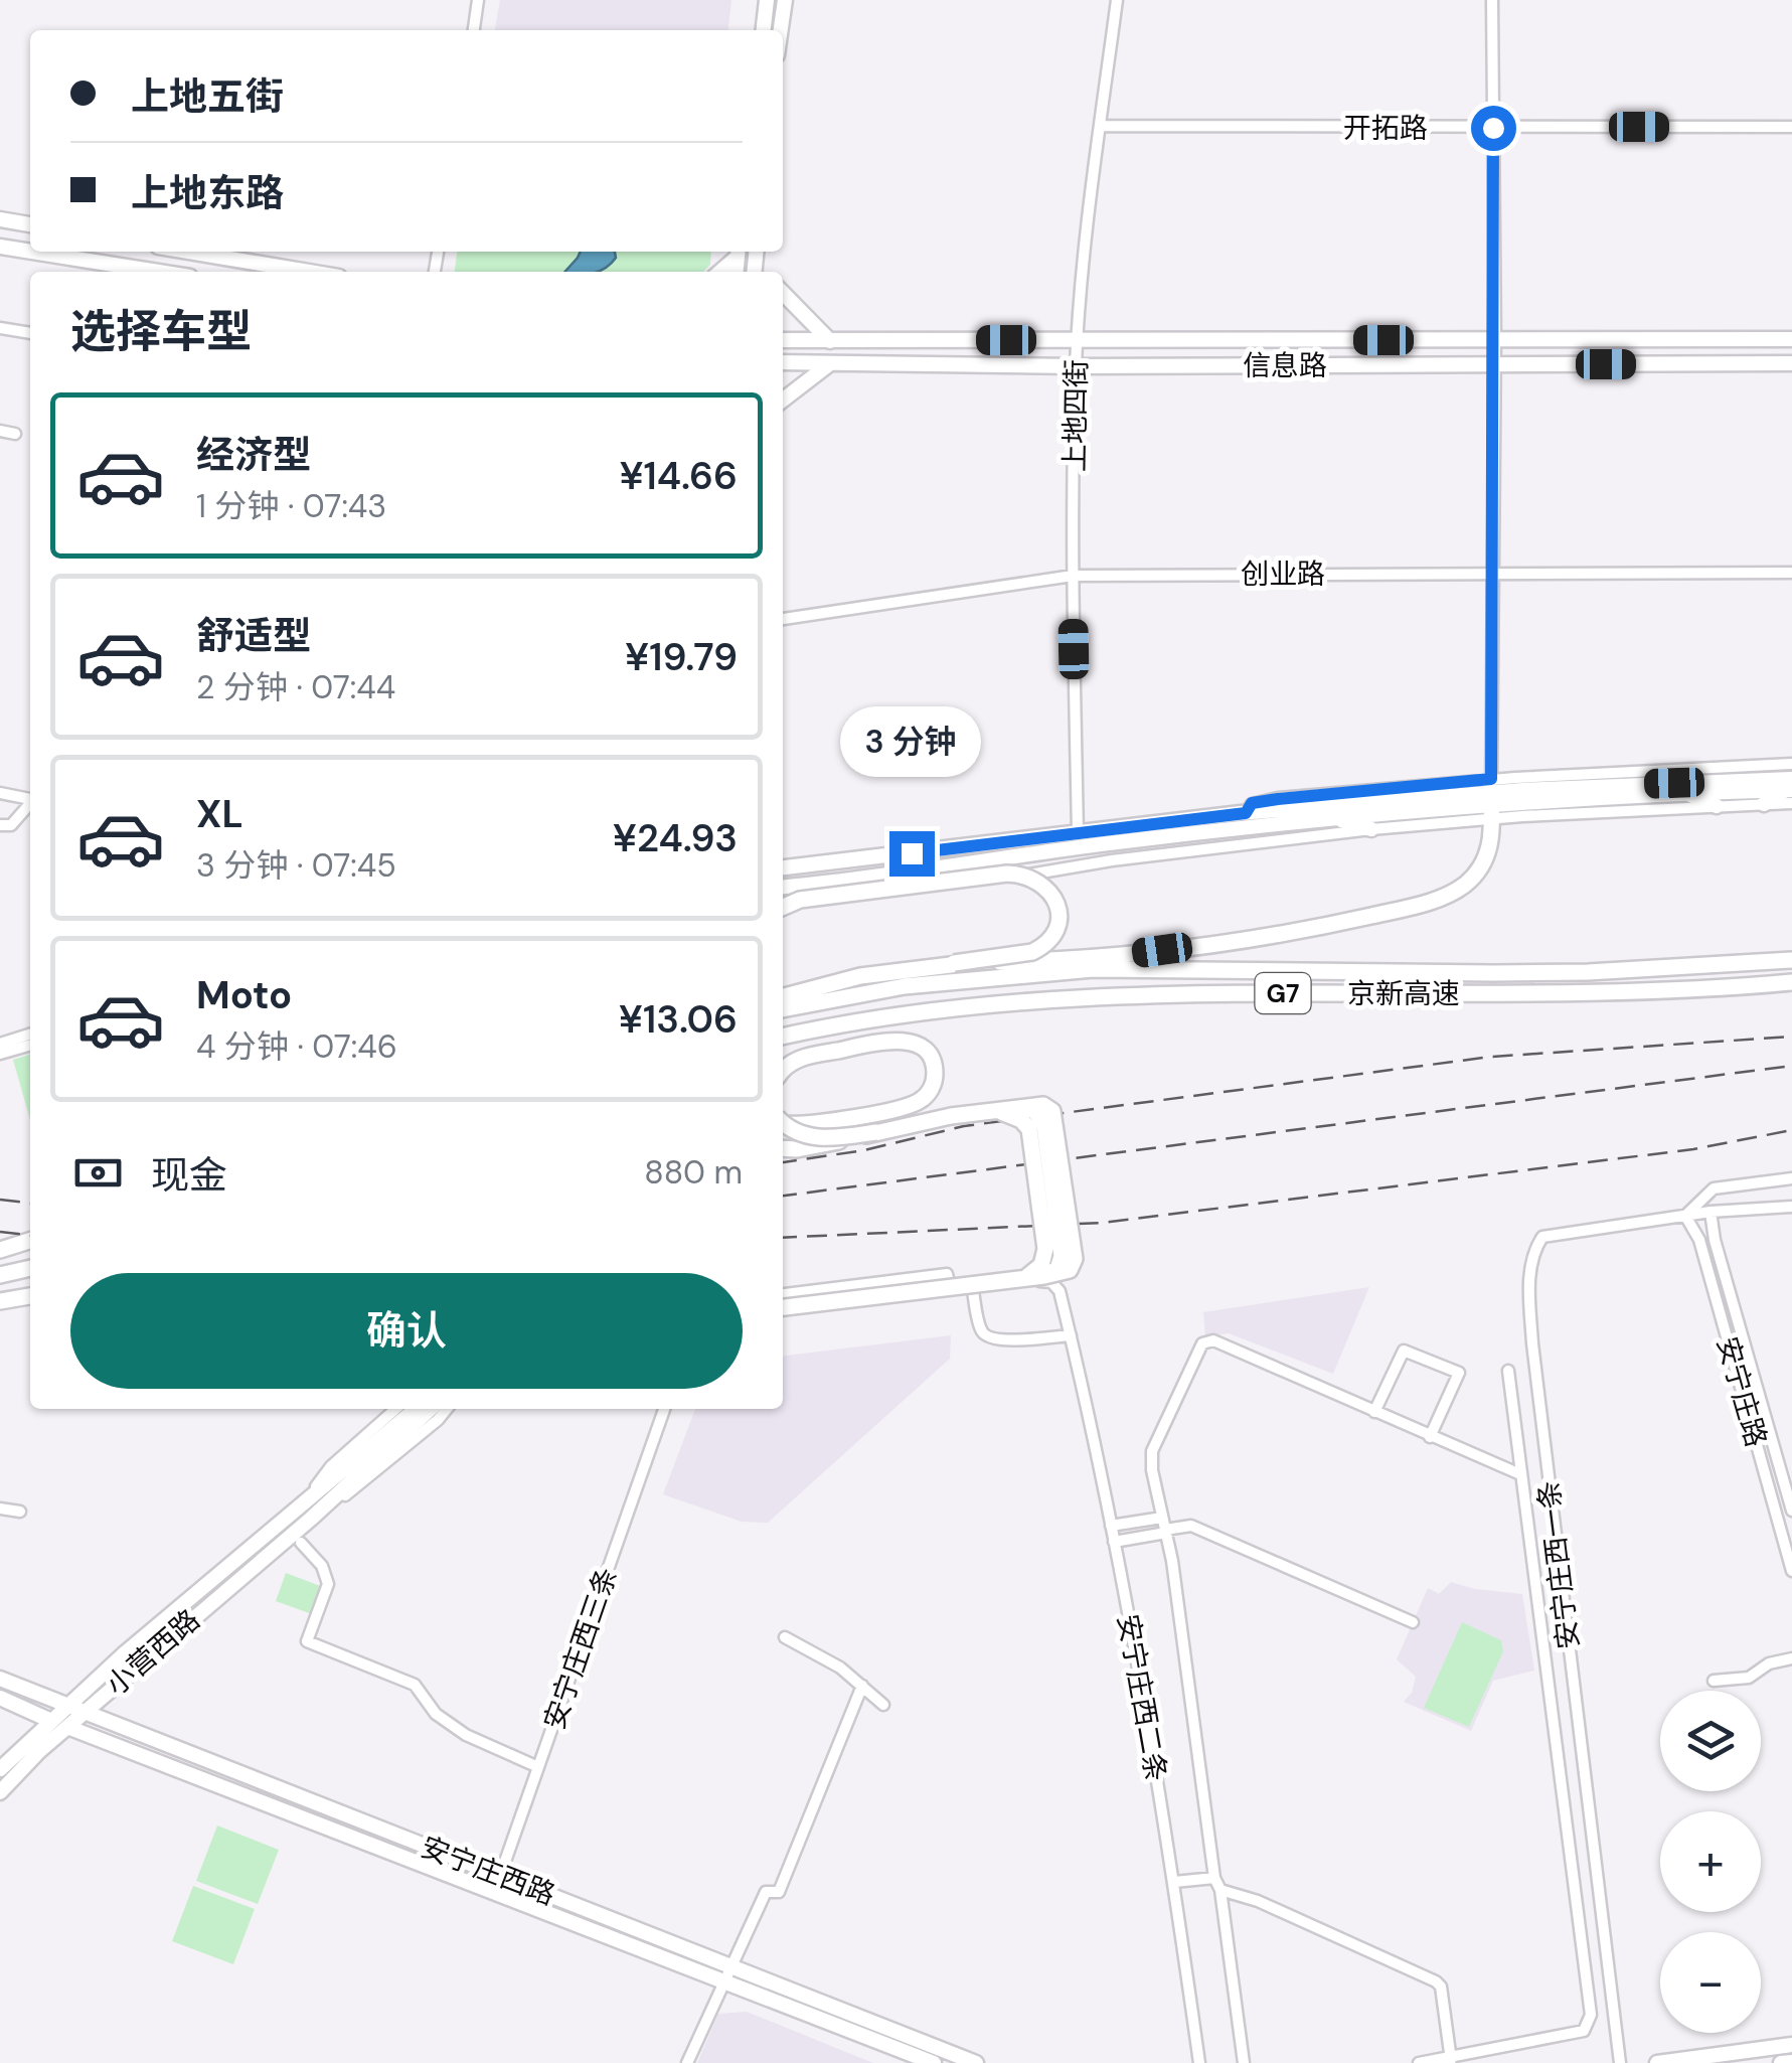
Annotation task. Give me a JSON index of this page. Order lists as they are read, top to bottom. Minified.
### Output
{"streets":{"highway":["G7","京新高速"],"main road":["信息路","小营西路","安宁庄西路"],"street":["开拓路","上地四街","创业路","安宁庄路","安宁庄西一条","安宁庄西三条","安宁庄西二条"]},"crossings":[["开拓路","上地四街"],["信息路","上地四街"],["上地四街","创业路"],["安宁庄路","安宁庄西一条"],["安宁庄西三条","安宁庄西路"],["小营西路","安宁庄西路"]],"page":{"banner":["上地五街","上地东路"],"heading":"选择车型","list":[{"name":"经济型","note":"1 分钟 · 07:43","value":"¥14.66"},{"name":"舒适型","note":"2 分钟 · 07:44","value":"¥19.79"},{"name":"XL","note":"3 分钟 · 07:45","value":"¥24.93"},{"name":"Moto","note":"4 分钟 · 07:46","value":"¥13.06"}],"bubble":"3 分钟","pay":["现金","880 m"],"buttons":"确认","map_buttons":["+","−"]}}
